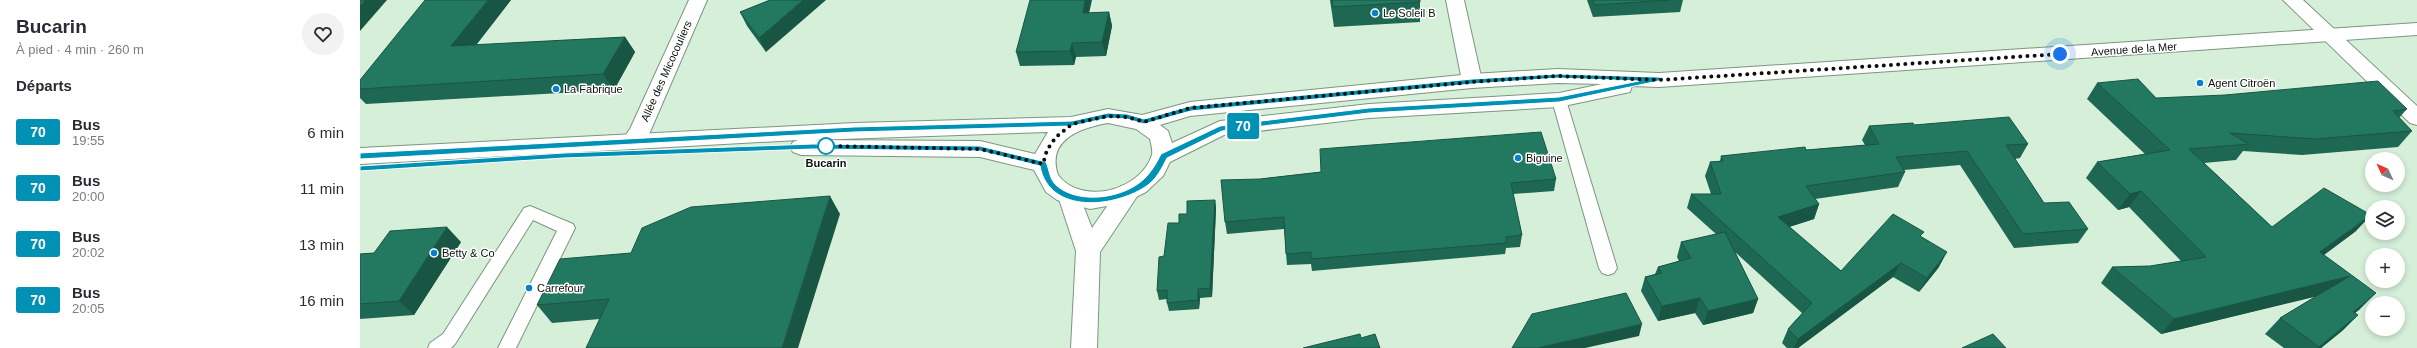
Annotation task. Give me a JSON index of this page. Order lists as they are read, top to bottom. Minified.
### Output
{"streets":{"main road":["Avenue de la Mer","Allée des Micocouliers"]},"places":["Le Soleil B","Agent Citroën","La Fabrique","Bucarin","Biguine","Betty & Co","Carrefour"],"lines":["bus line 70"],"north":"top left","page":{"heading":[["Bucarin","À pied · 4 min · 260 m"],"Départs"],"on_map":"70","list":[{"mark":"70","name":"Bus","note":"19:55","value":"6 min"},{"mark":"70","name":"Bus","note":"20:00","value":"11 min"},{"mark":"70","name":"Bus","note":"20:02","value":"13 min"},{"mark":"70","name":"Bus","note":"20:05","value":"16 min"}],"map_buttons":["+","−"]}}
